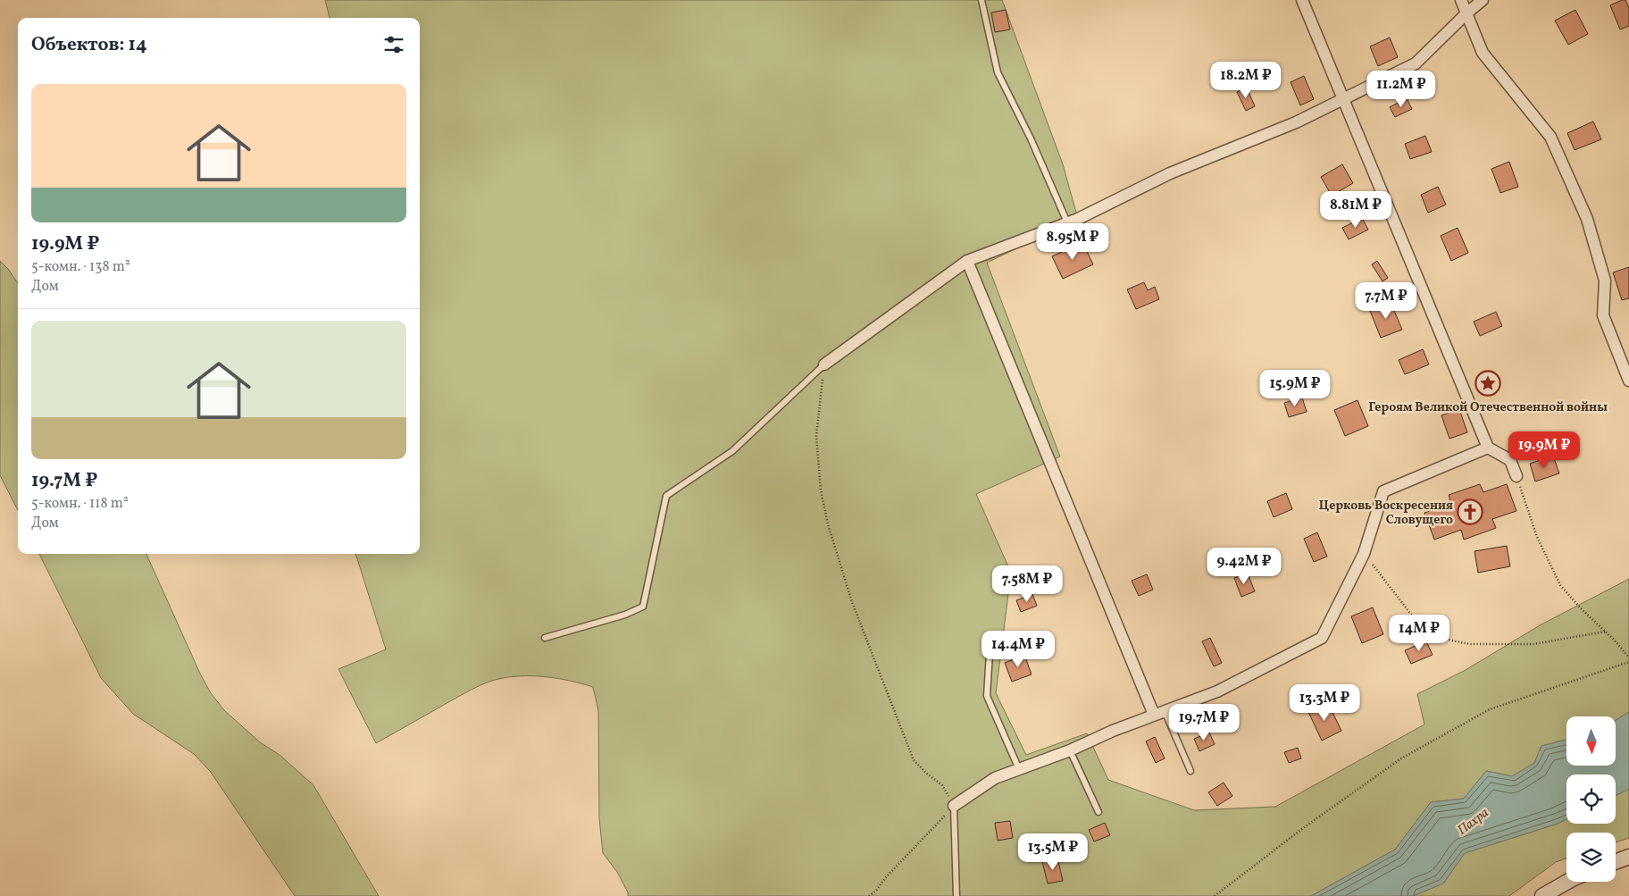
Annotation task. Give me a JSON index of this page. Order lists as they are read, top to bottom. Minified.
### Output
{"water":["Пахра"],"places":{"place":["Героям Великой Отечественной войны"],"church":["Церковь Воскресения Словущего"]},"north":"bottom","page":{"heading":"Объектов: 14","price":["18.2M ₽","11.2M ₽","8.81M ₽","8.95M ₽","7.7M ₽","15.9M ₽","19.9M ₽","9.42M ₽","7.58M ₽","14M ₽","14.4M ₽","13.3M ₽","19.7M ₽","13.5M ₽"],"list":[{"name":"19.9M ₽","note":"5-комн. · 138 m² · Дом"},{"name":"19.7M ₽","note":"5-комн. · 118 m² · Дом"}]}}
